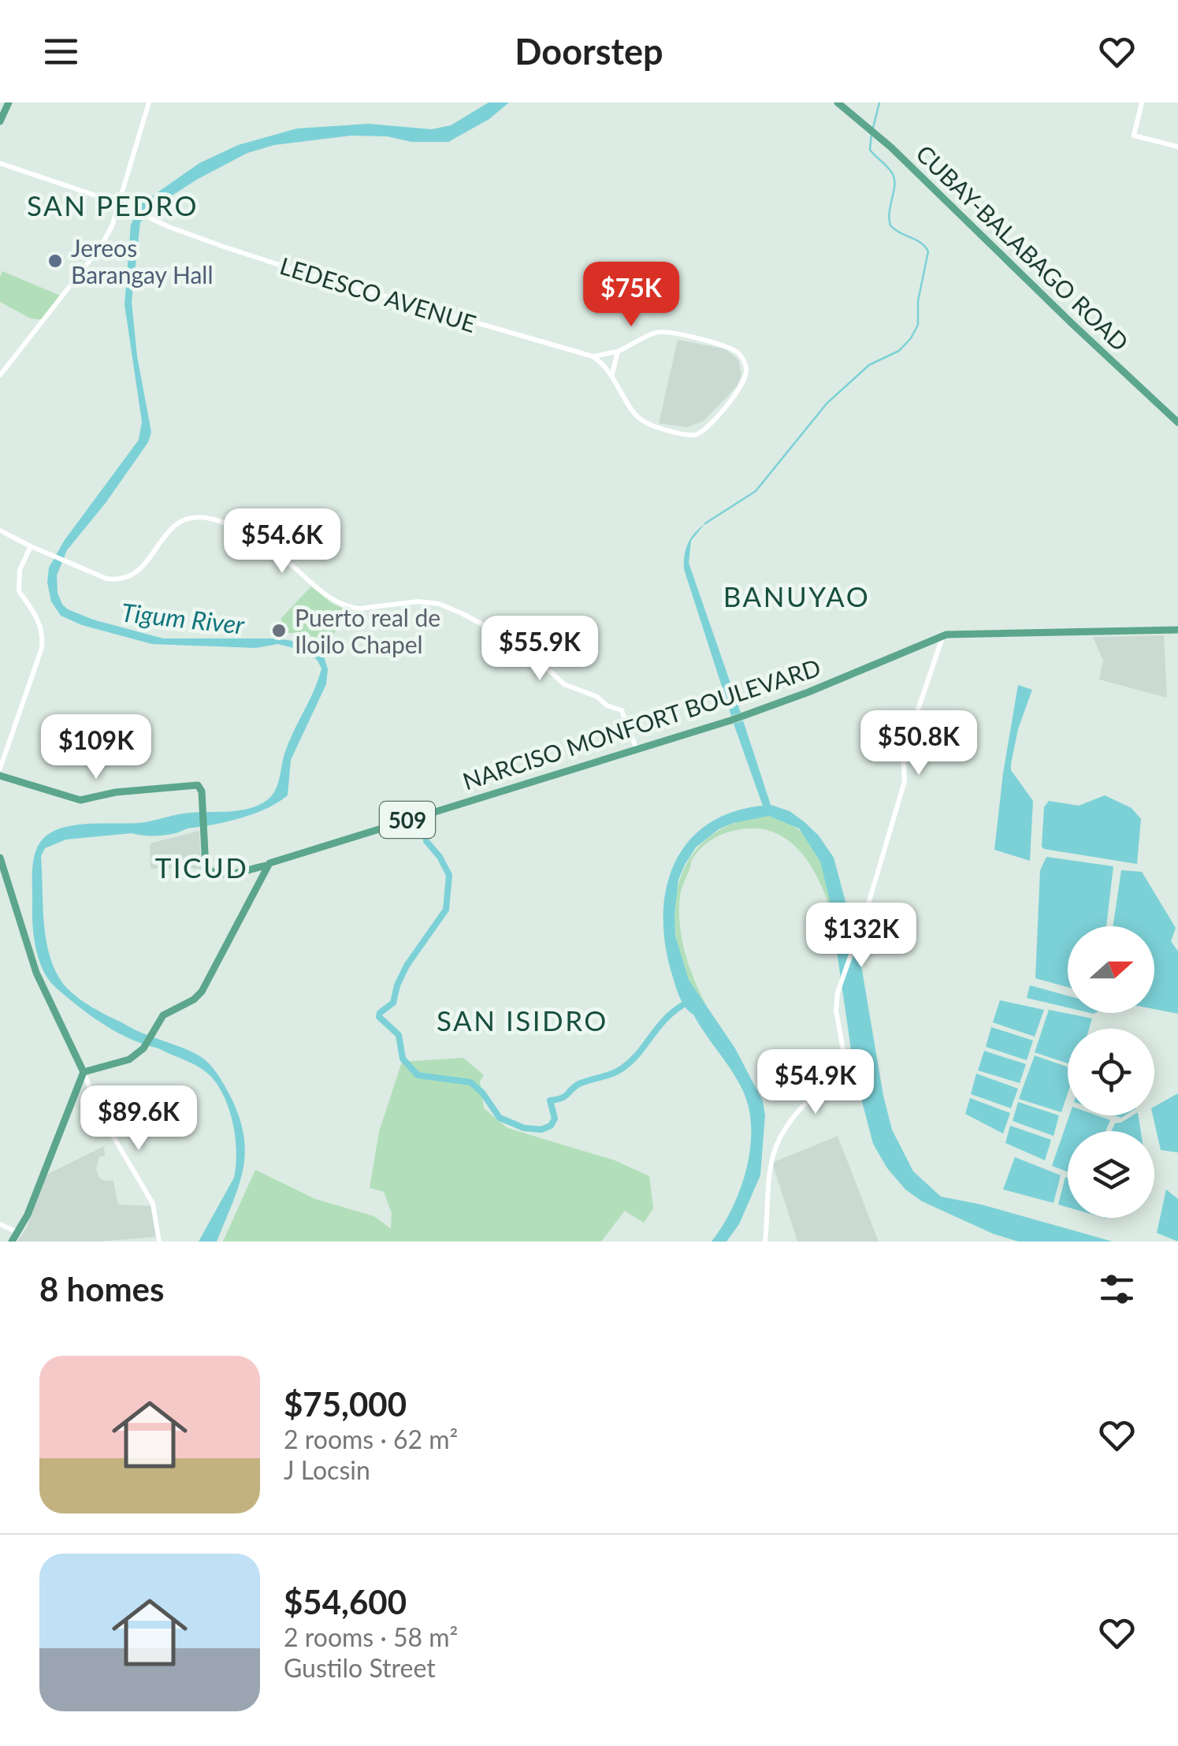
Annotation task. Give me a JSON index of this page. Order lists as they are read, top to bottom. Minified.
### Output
{"streets":{"main road":["CUBAY-BALABAGO ROAD","NARCISO MONFORT BOULEVARD","509"],"street":["LEDESCO AVENUE"]},"districts":["SAN PEDRO","BANUYAO","TICUD","SAN ISIDRO"],"water":["Tigum River"],"places":["Jereos Barangay Hall","Puerto real de Iloilo Chapel"],"north":"right","page":{"header":"Doorstep","price":["$75K","$54.6K","$55.9K","$50.8K","$109K","$132K","$54.9K","$89.6K"],"heading":"8 homes","list":[{"name":"$75,000","note":"2 rooms · 62 m² · J Locsin"},{"name":"$54,600","note":"2 rooms · 58 m² · Gustilo Street"}]}}
